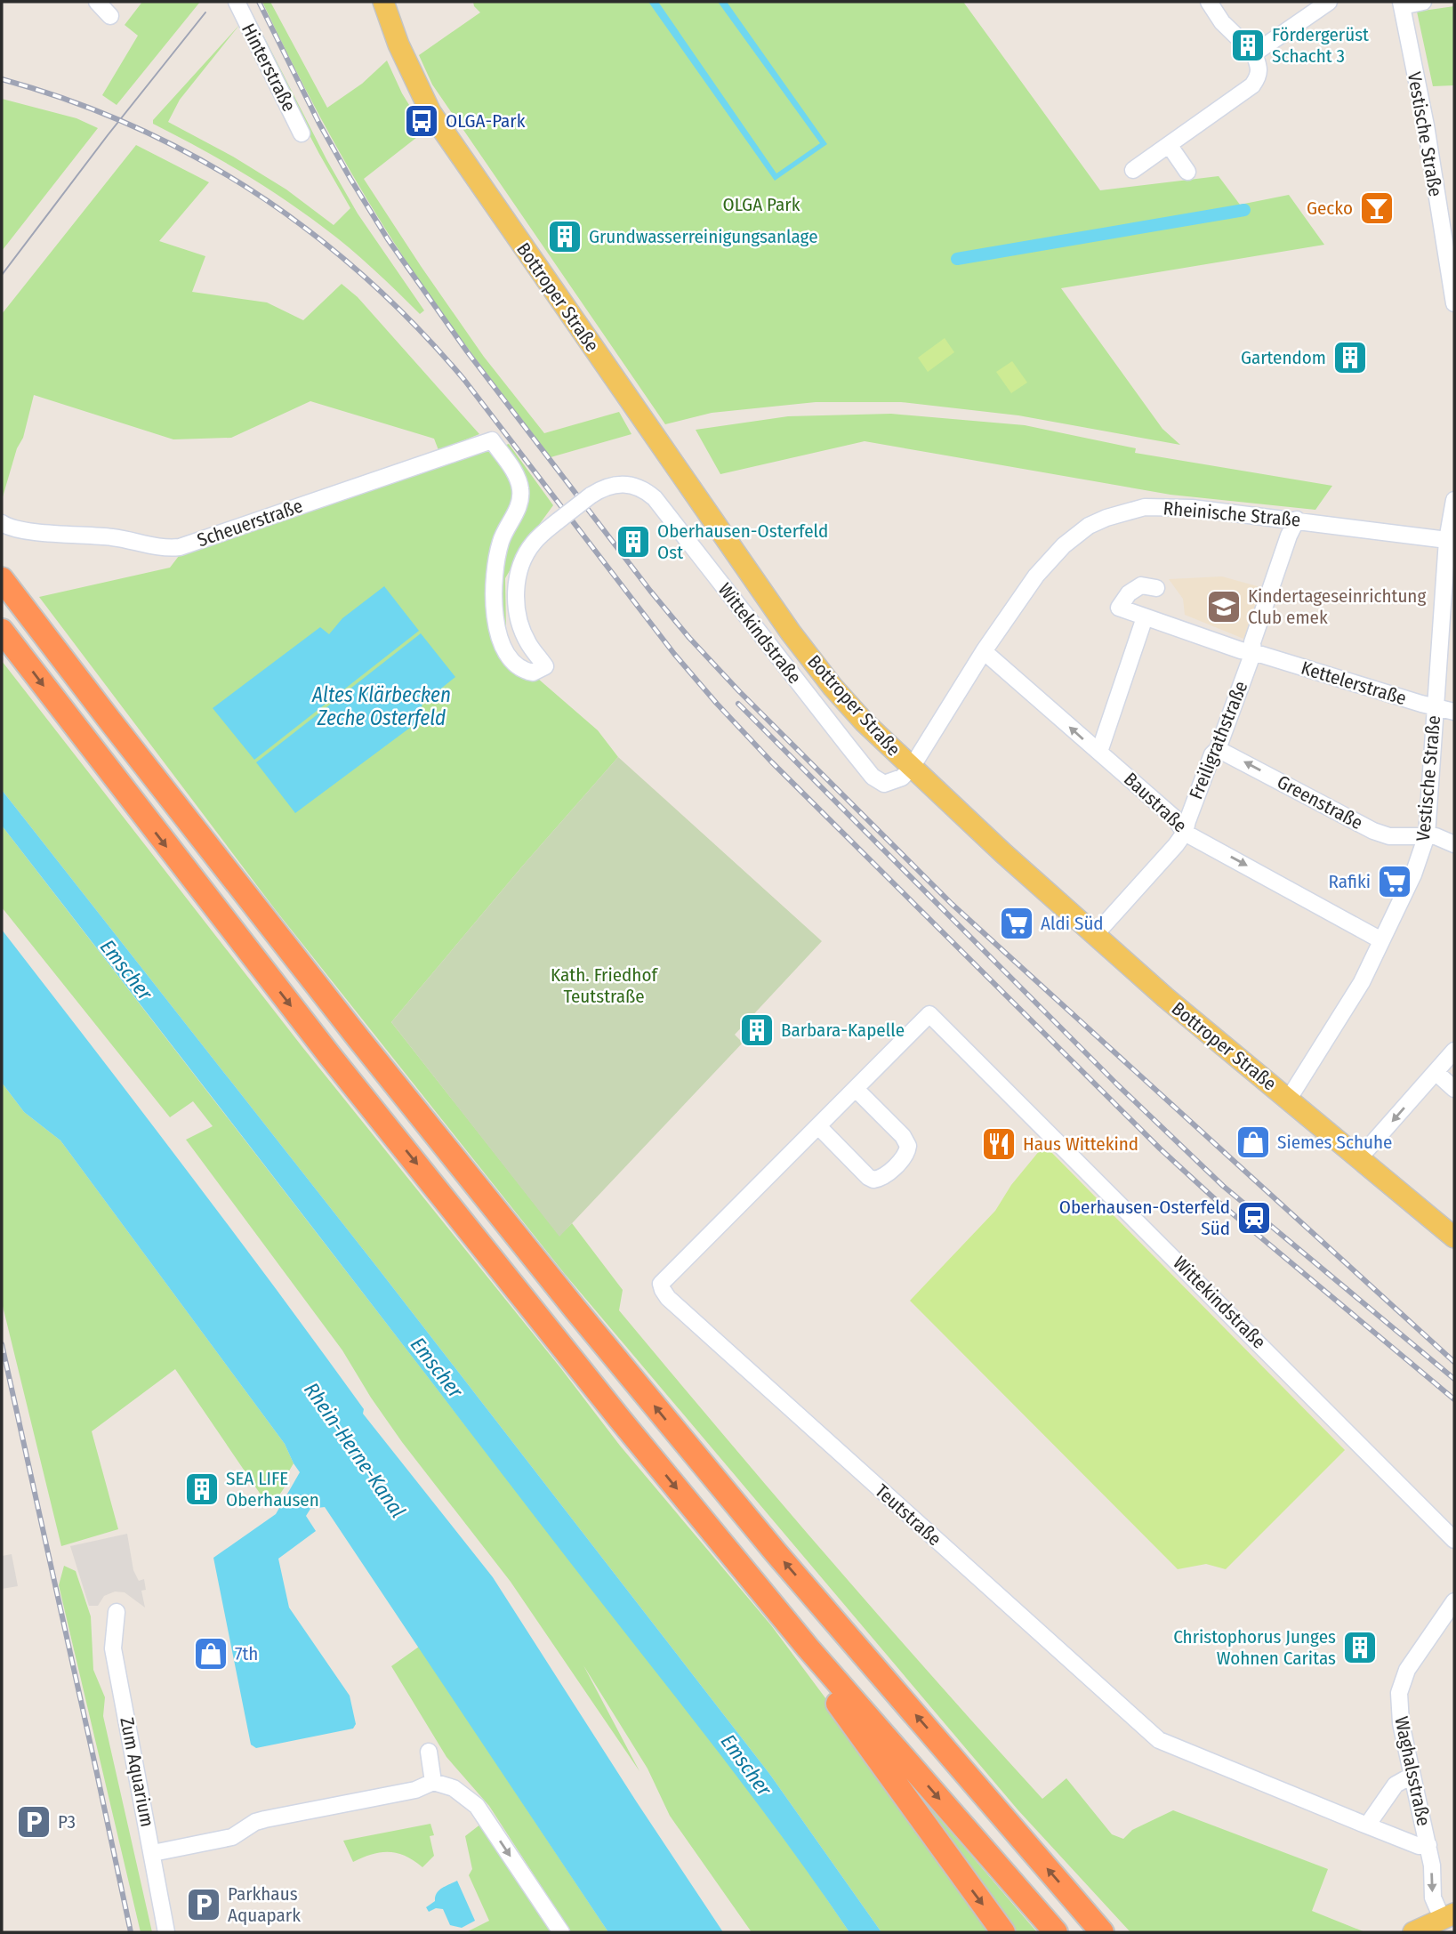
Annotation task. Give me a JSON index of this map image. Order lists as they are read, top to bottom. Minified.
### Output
{"streets":{"main road":["Bottroper Straße"],"street":["Hinterstraße","Vestische Straße","Rheinische Straße","Scheuerstraße","Wittekindstraße","Kettelerstraße","Freiligrathstraße","Baustraße","Greenstraße","Teutstraße","Waghalsstraße","Zum Aquarium"]},"crossings":[["Vestische Straße","Bottroper Straße"],["Vestische Straße","Rheinische Straße"],["Vestische Straße","Kettelerstraße"],["Vestische Straße","Baustraße"],["Vestische Straße","Greenstraße"],["Bottroper Straße","Rheinische Straße"],["Bottroper Straße","Wittekindstraße"],["Bottroper Straße","Freiligrathstraße"],["Rheinische Straße","Wittekindstraße"],["Rheinische Straße","Freiligrathstraße"],["Rheinische Straße","Baustraße"],["Scheuerstraße","Wittekindstraße"],["Wittekindstraße","Teutstraße"],["Kettelerstraße","Freiligrathstraße"],["Freiligrathstraße","Baustraße"],["Freiligrathstraße","Greenstraße"],["Teutstraße","Waghalsstraße"]],"one_way":["Greenstraße"],"water":["Altes Klärbecken Zeche Osterfeld","Emscher","Rhein-Herne-Kanal"],"parks":["OLGA Park","Kath. Friedhof Teutstraße"],"places":{"building":["Fördergerüst Schacht 3","Grundwasserreinigungsanlage","Gartendom","Oberhausen-Osterfeld Ost","Barbara-Kapelle","SEA LIFE Oberhausen","Christophorus Junges Wohnen Caritas"],"bus stop":["OLGA-Park"],"bar":["Gecko"],"school or university":["Kindertageseinrichtung Club emek"],"supermarket":["Rafiki","Aldi Süd"],"shop":["Siemes Schuhe","7th"],"restaurant":["Haus Wittekind"],"station":["Oberhausen-Osterfeld Süd"],"parking":["P3","Parkhaus Aquapark"]}}
